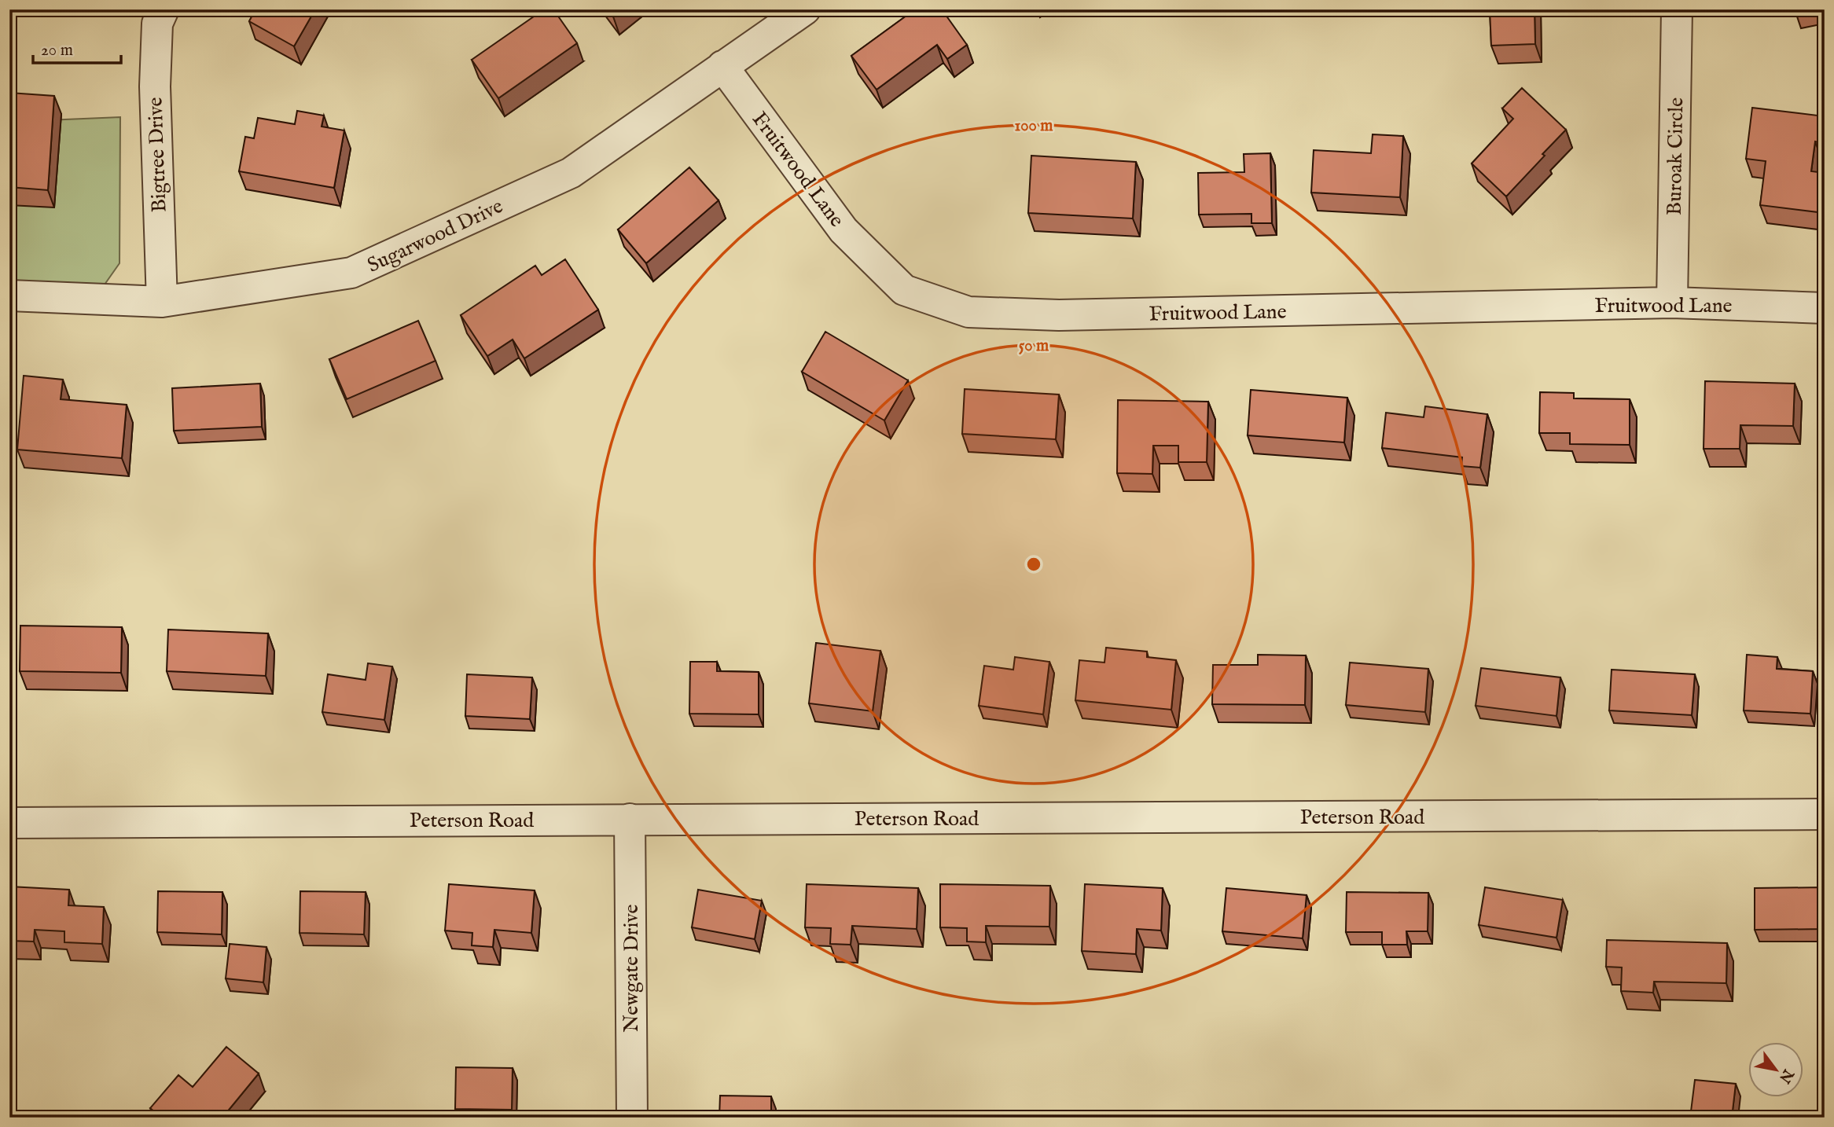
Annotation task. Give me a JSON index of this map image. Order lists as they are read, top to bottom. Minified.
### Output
{"streets":{"street":["Bigtree Drive","Buroak Circle","Fruitwood Lane","Sugarwood Drive","Peterson Road","Newgate Drive"]},"crossings":[["Bigtree Drive","Sugarwood Drive"],["Buroak Circle","Fruitwood Lane"],["Fruitwood Lane","Sugarwood Drive"],["Peterson Road","Newgate Drive"]],"scale_bar":"20 m","north":"bottom right","rings":["100 m","50 m"]}
